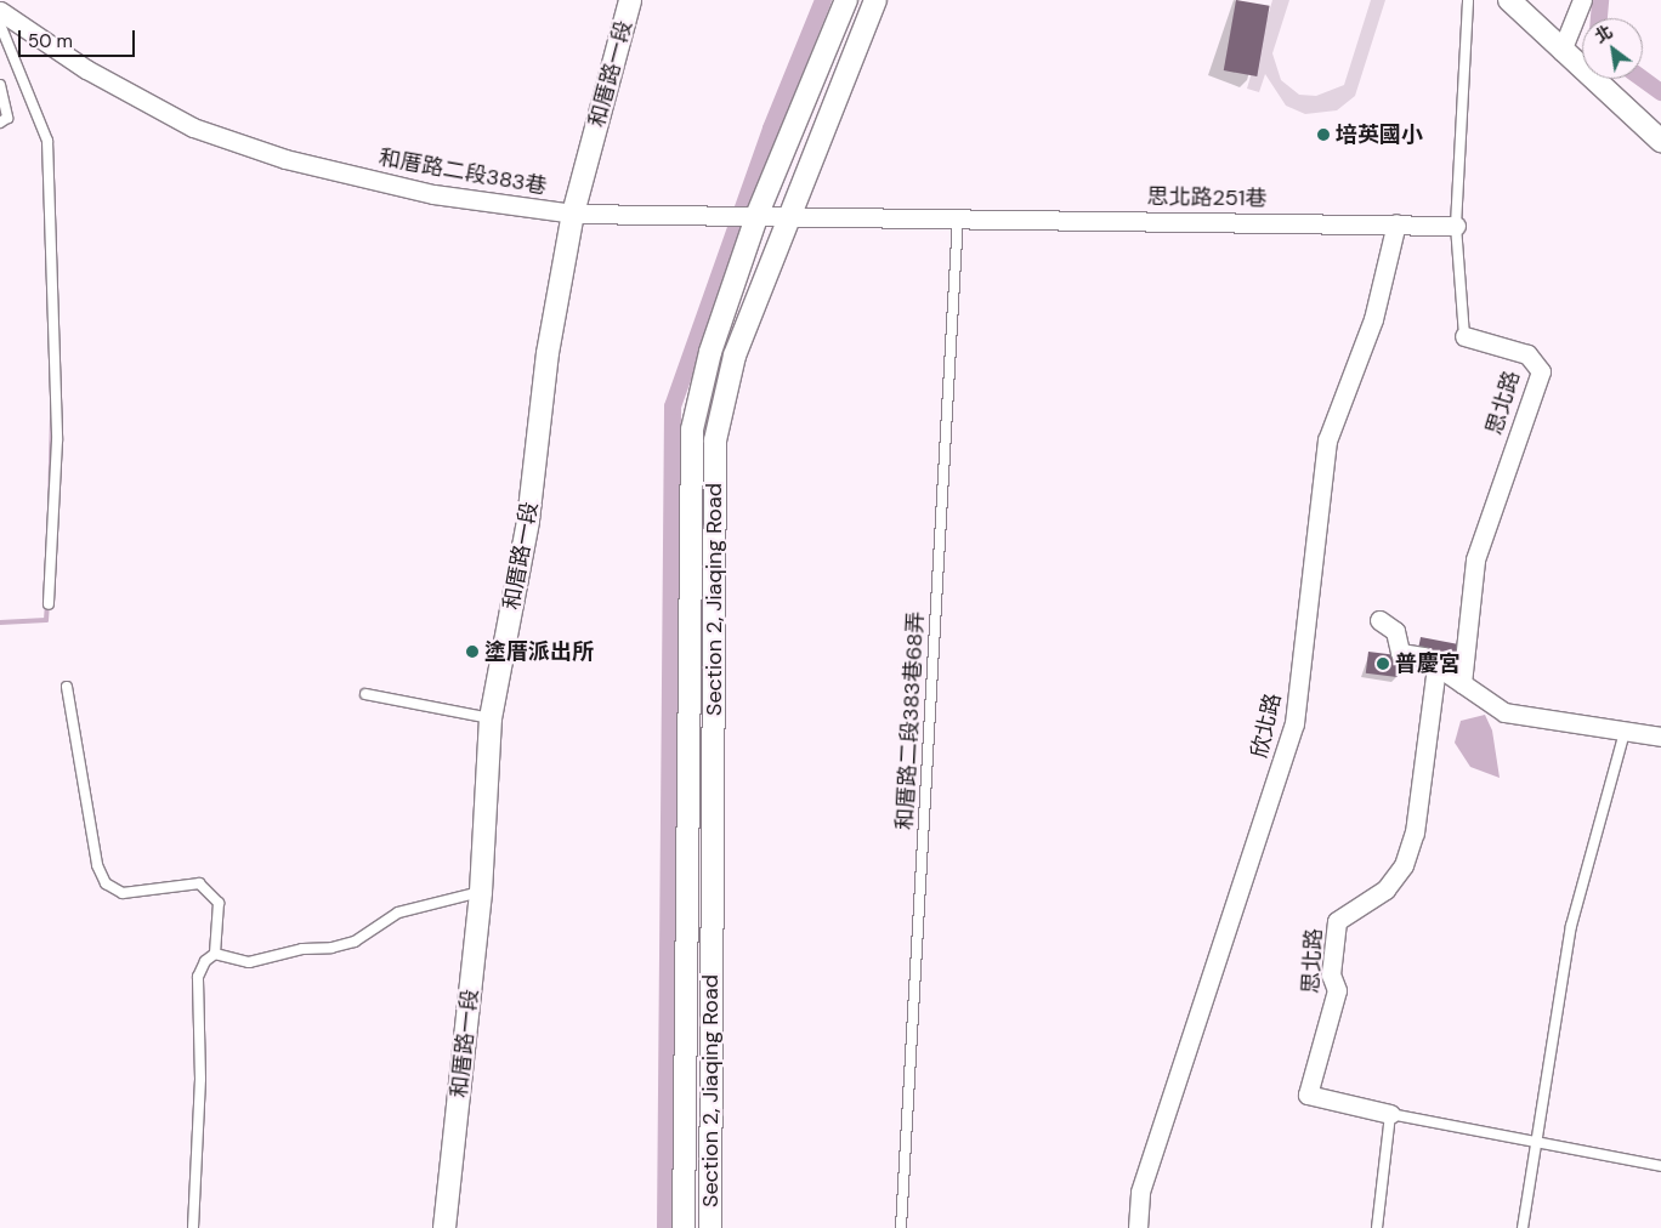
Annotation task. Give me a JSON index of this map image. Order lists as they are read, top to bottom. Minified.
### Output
{"streets":{"street":["和厝路一段","和厝路二段383巷","思北路251巷","思北路","Section 2, Jiaqing Road","欣北路"],"lane":["和厝路二段383巷68弄"]},"crossings":[["和厝路一段","和厝路二段383巷"],["和厝路二段383巷","思北路251巷"],["和厝路二段383巷","Section 2, Jiaqing Road"],["和厝路二段383巷","和厝路二段383巷68弄"],["思北路251巷","思北路"],["思北路251巷","和厝路二段383巷68弄"],["思北路251巷","欣北路"]],"places":["培英國小","塗厝派出所","普慶宮"],"scale_bar":"50 m","north":"top left"}
